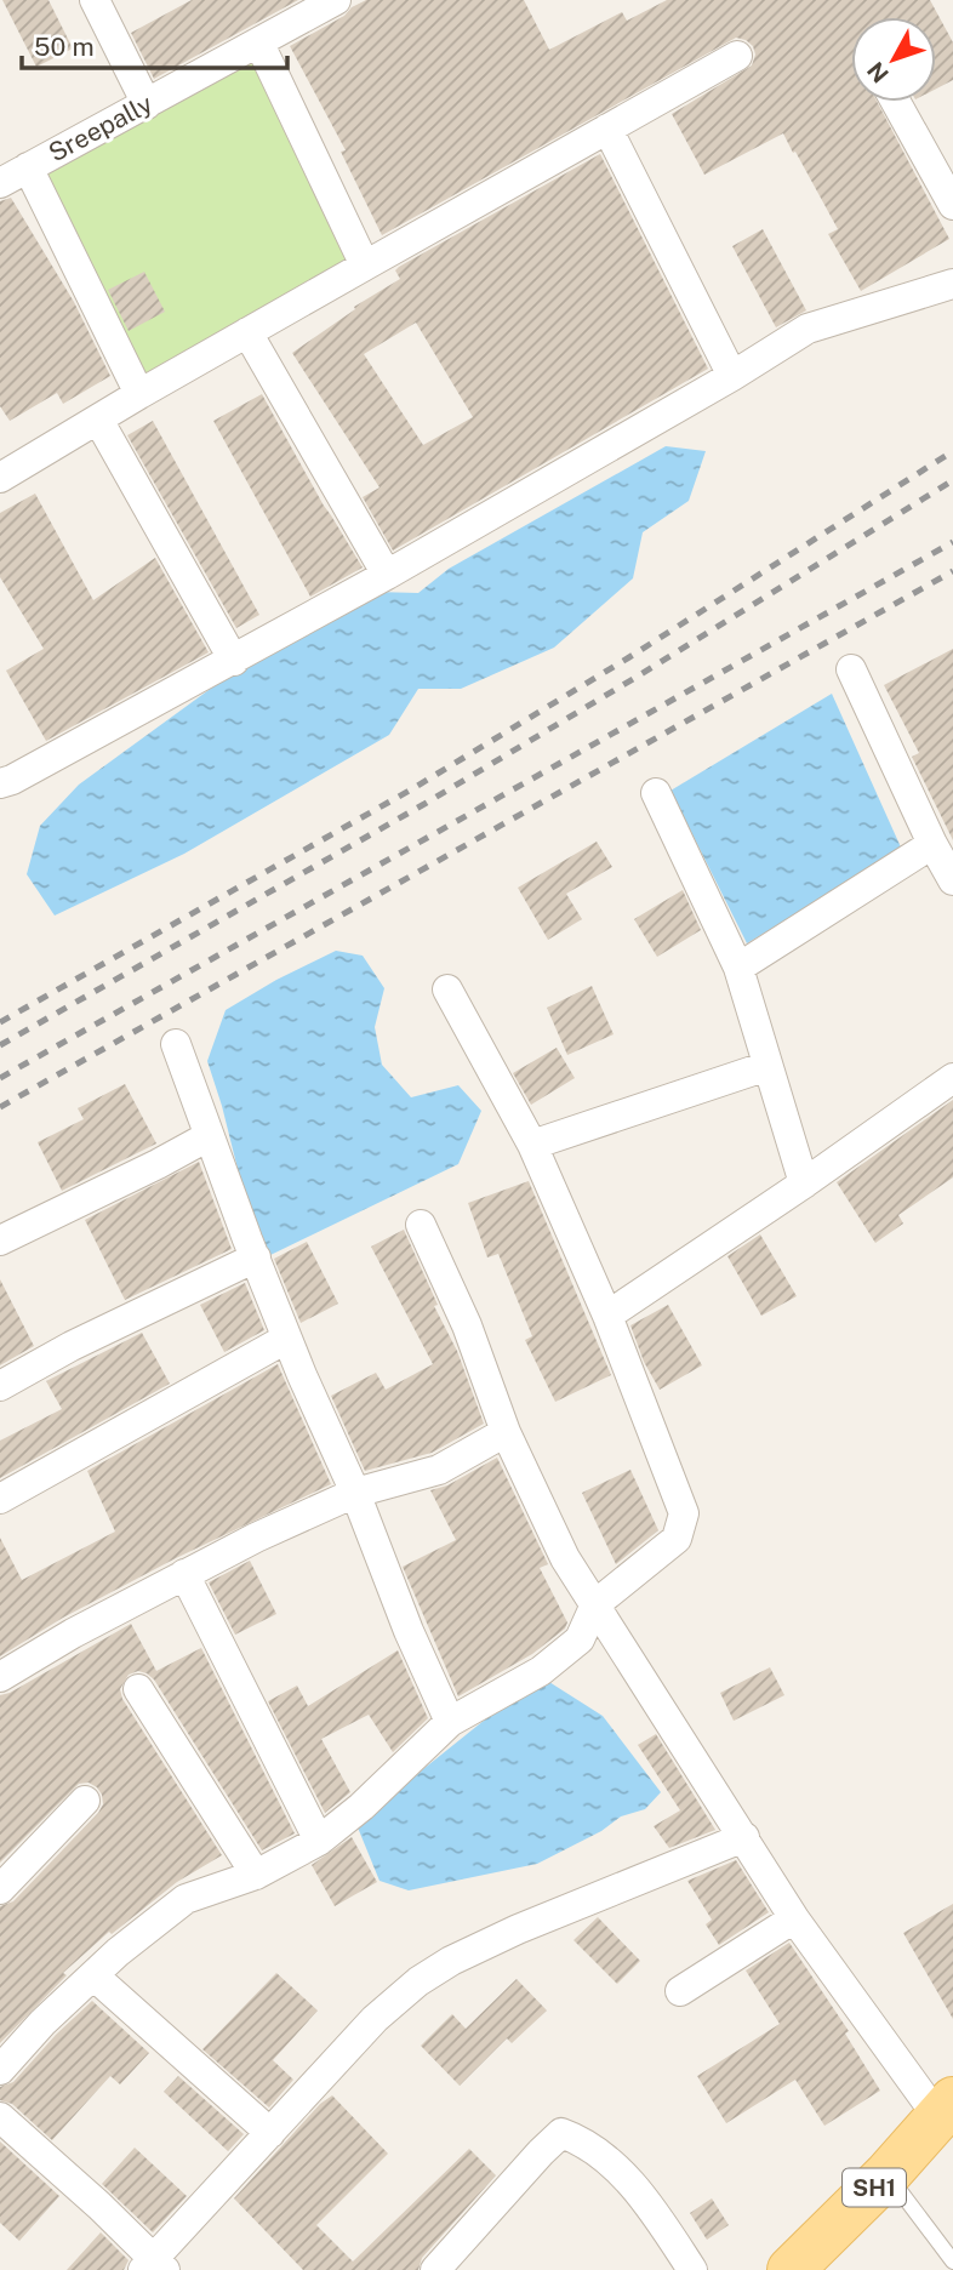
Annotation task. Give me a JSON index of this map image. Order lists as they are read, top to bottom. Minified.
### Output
{"streets":{"main road":["SH1"],"street":["Sreepally"]},"scale_bar":"50 m","north":"bottom left"}
